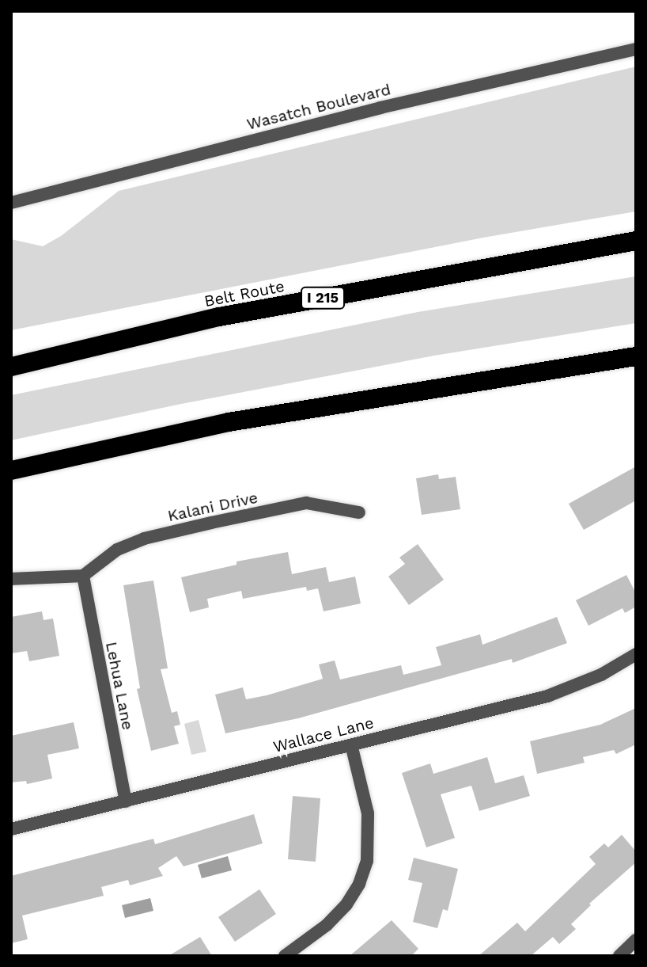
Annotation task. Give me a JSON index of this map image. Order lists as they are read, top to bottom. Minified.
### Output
{"streets":{"highway":["Belt Route","I 215"],"street":["Wasatch Boulevard","Kalani Drive","Lehua Lane","Wallace Lane"]},"crossings":[["Kalani Drive","Lehua Lane"],["Lehua Lane","Wallace Lane"]]}
